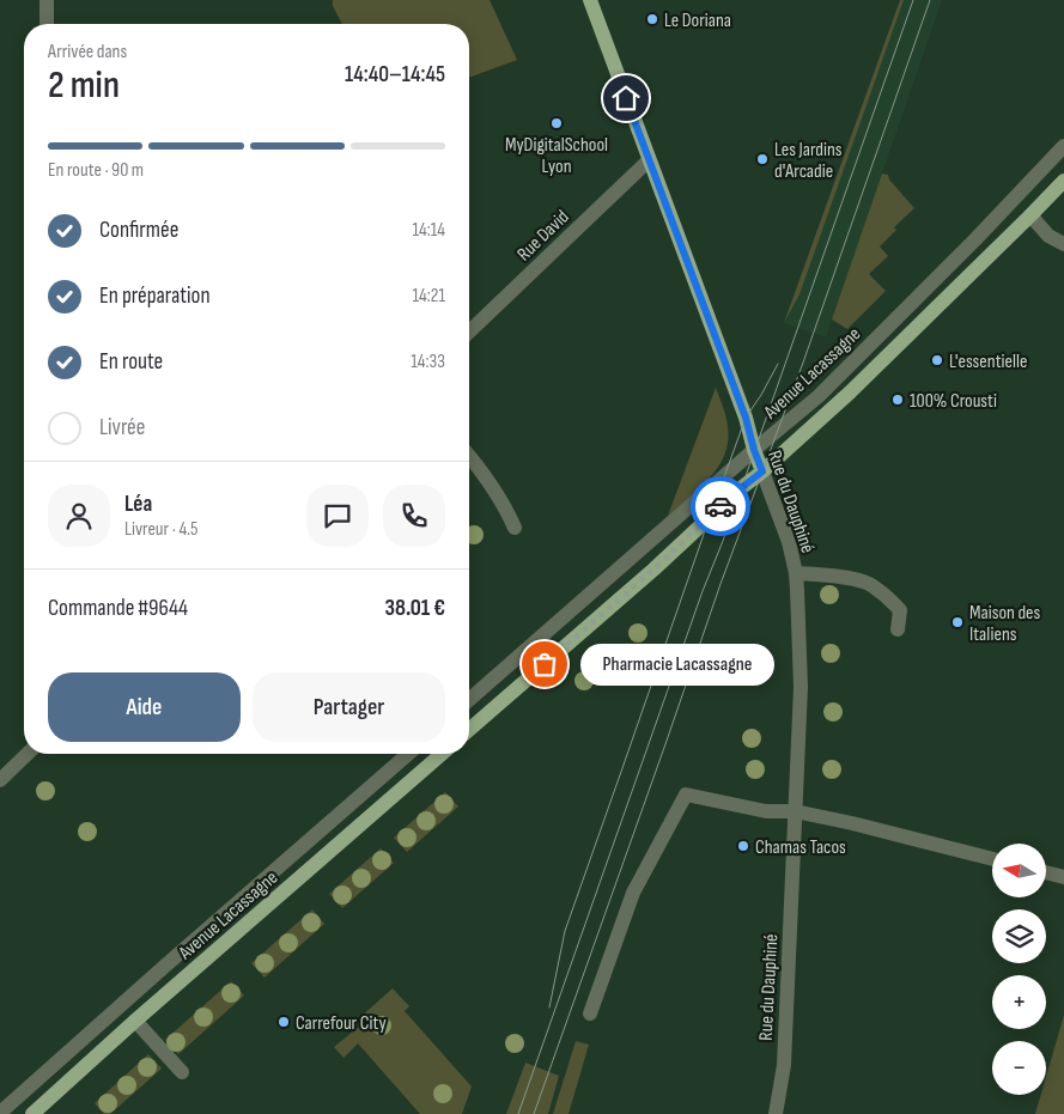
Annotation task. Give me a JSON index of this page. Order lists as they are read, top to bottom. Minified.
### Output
{"streets":{"main road":["Avenue Lacassagne","Rue du Dauphiné"],"street":["Rue David"]},"crossings":[["Rue David","Rue du Dauphiné"],["Avenue Lacassagne","Rue du Dauphiné"]],"places":["Le Doriana","MyDigitalSchool Lyon","Les Jardins d'Arcadie","L'essentielle","100% Crousti","Maison des Italiens","Pharmacie Lacassagne","Chamas Tacos","Carrefour City"],"north":"left","page":{"heading":["2 min","Arrivée dans","14:40–14:45"],"panel":["Léa","Livreur · 4.5","Commande #9644","38.01 €"],"bar":"En route · 90 m","list":[["Confirmée","14:14"],["En préparation","14:21"],["En route","14:33"],"Livrée"],"bubble":"Pharmacie Lacassagne","buttons":["Aide","Partager"],"map_buttons":["+","−"]}}
